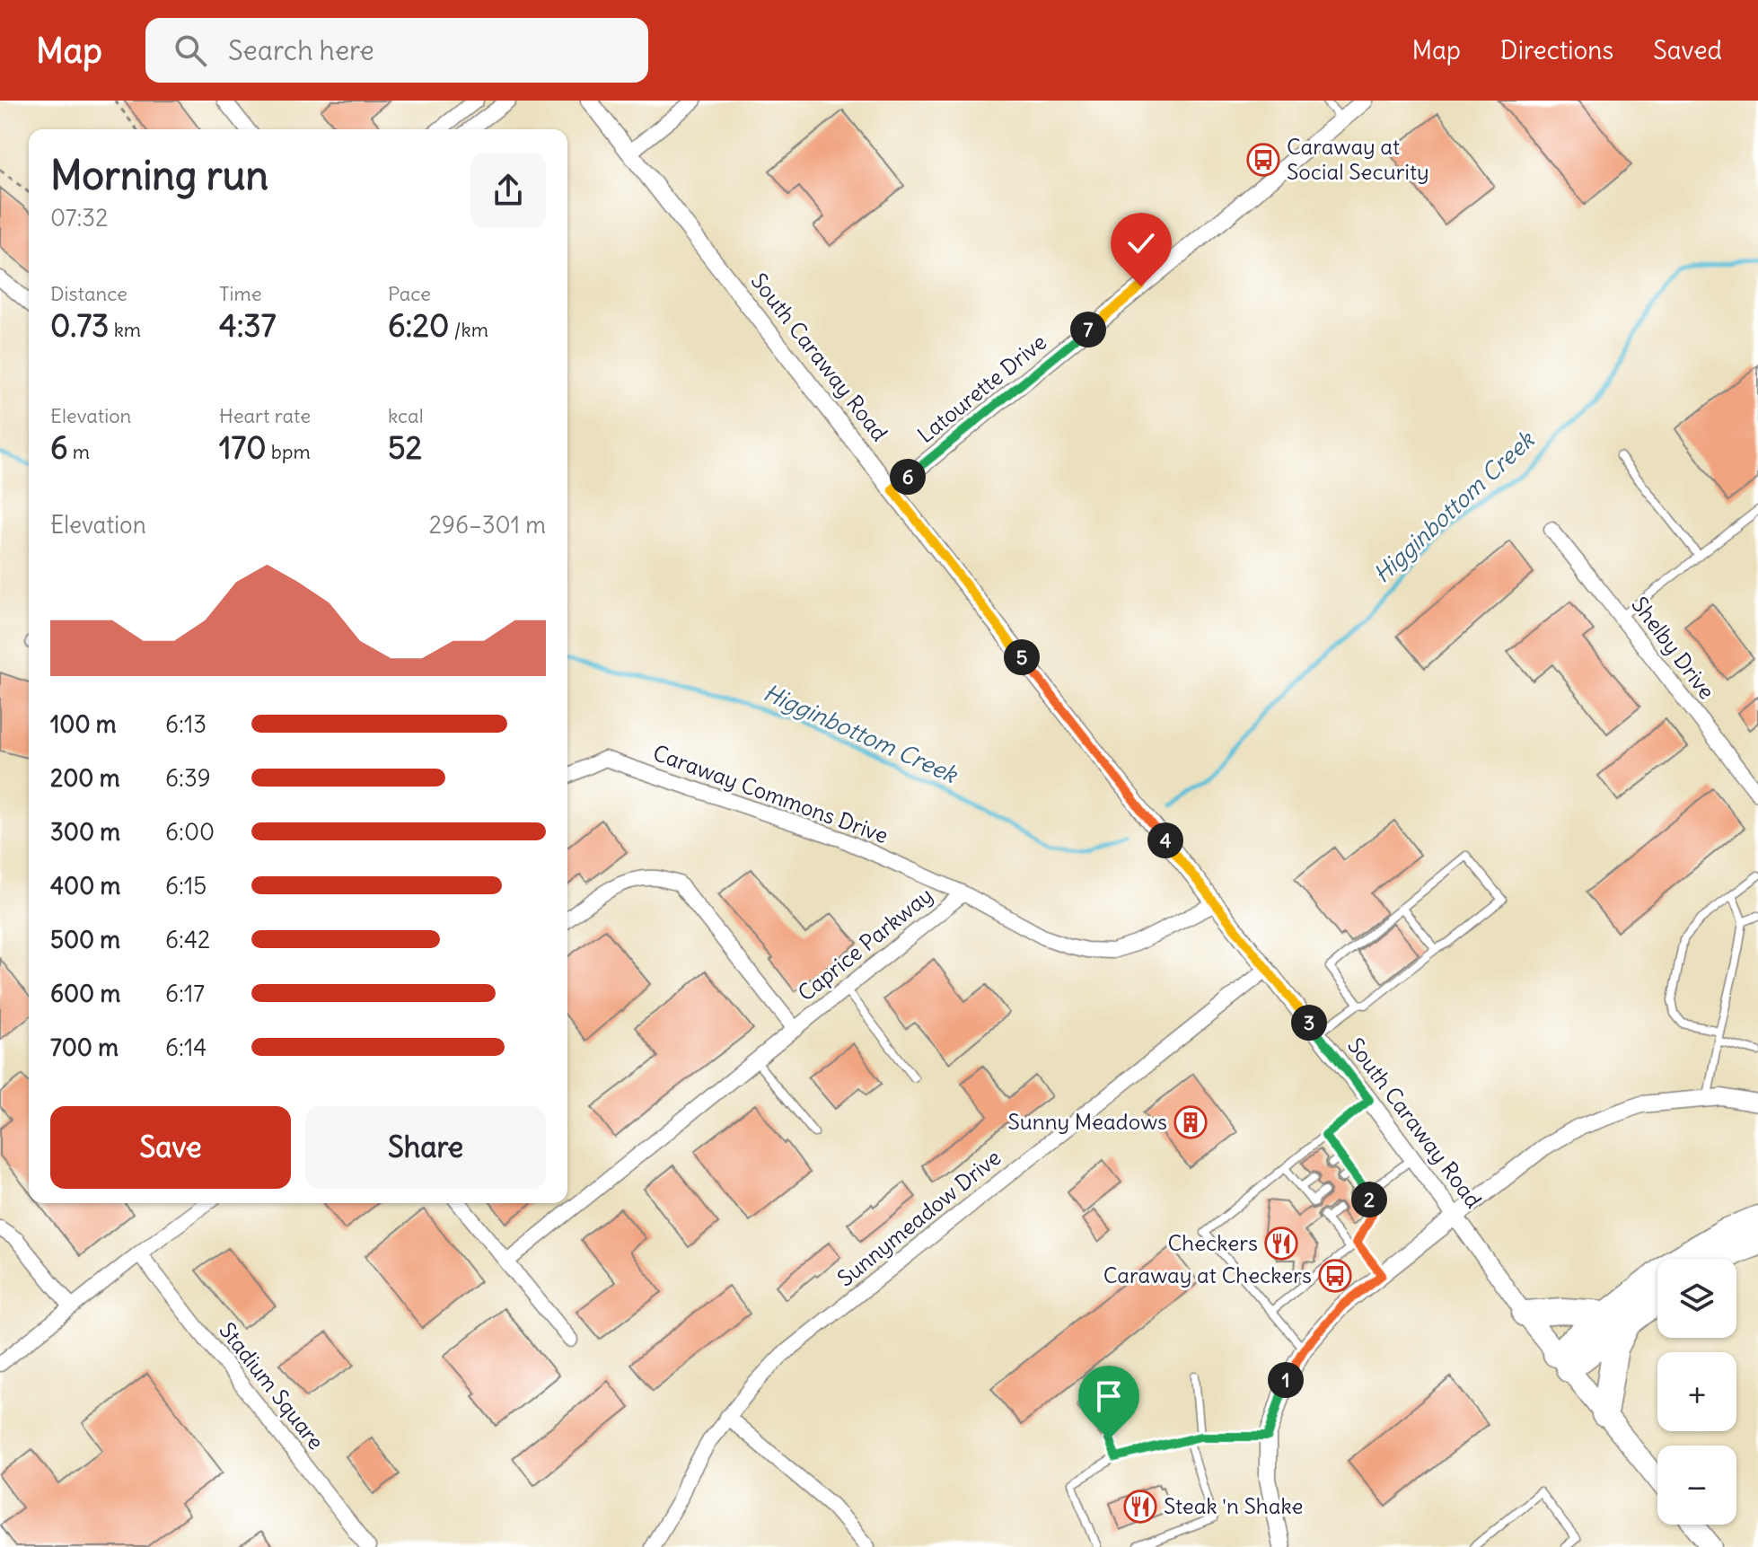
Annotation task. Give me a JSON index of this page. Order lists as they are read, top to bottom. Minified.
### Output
{"streets":{"main road":["South Caraway Road"],"street":["Latourette Drive","Shelby Drive","Caraway Commons Drive","Caprice Parkway","Sunnymeadow Drive","Stadium Square"]},"crossings":[["South Caraway Road","Latourette Drive"],["South Caraway Road","Caprice Parkway"],["South Caraway Road","Sunnymeadow Drive"],["Caraway Commons Drive","Caprice Parkway"]],"water":["Higginbottom Creek"],"places":{"bus stop":["Caraway at Social Security","Caraway at Checkers"],"building":["Sunny Meadows"],"restaurant":["Checkers","Steak 'n Shake"]},"page":{"header":"Map","search":"Search here","nav":["Map","Directions","Saved"],"heading":["Morning run","07:32"],"stats":[["Distance","0.73 km"],["Time","4:37"],["Pace","6:20 /km"],["Elevation","6 m"],["Heart rate","170 bpm"],["kcal","52"]],"pins":["7","6","5","4","3","2","1"],"chart":["Elevation","296–301 m"],"list":[{"name":"100 m","note":"6:13"},{"name":"200 m","note":"6:39"},{"name":"300 m","note":"6:00"},{"name":"400 m","note":"6:15"},{"name":"500 m","note":"6:42"},{"name":"600 m","note":"6:17"},{"name":"700 m","note":"6:14"}],"buttons":["Save","Share"],"map_buttons":["+","−"]}}
